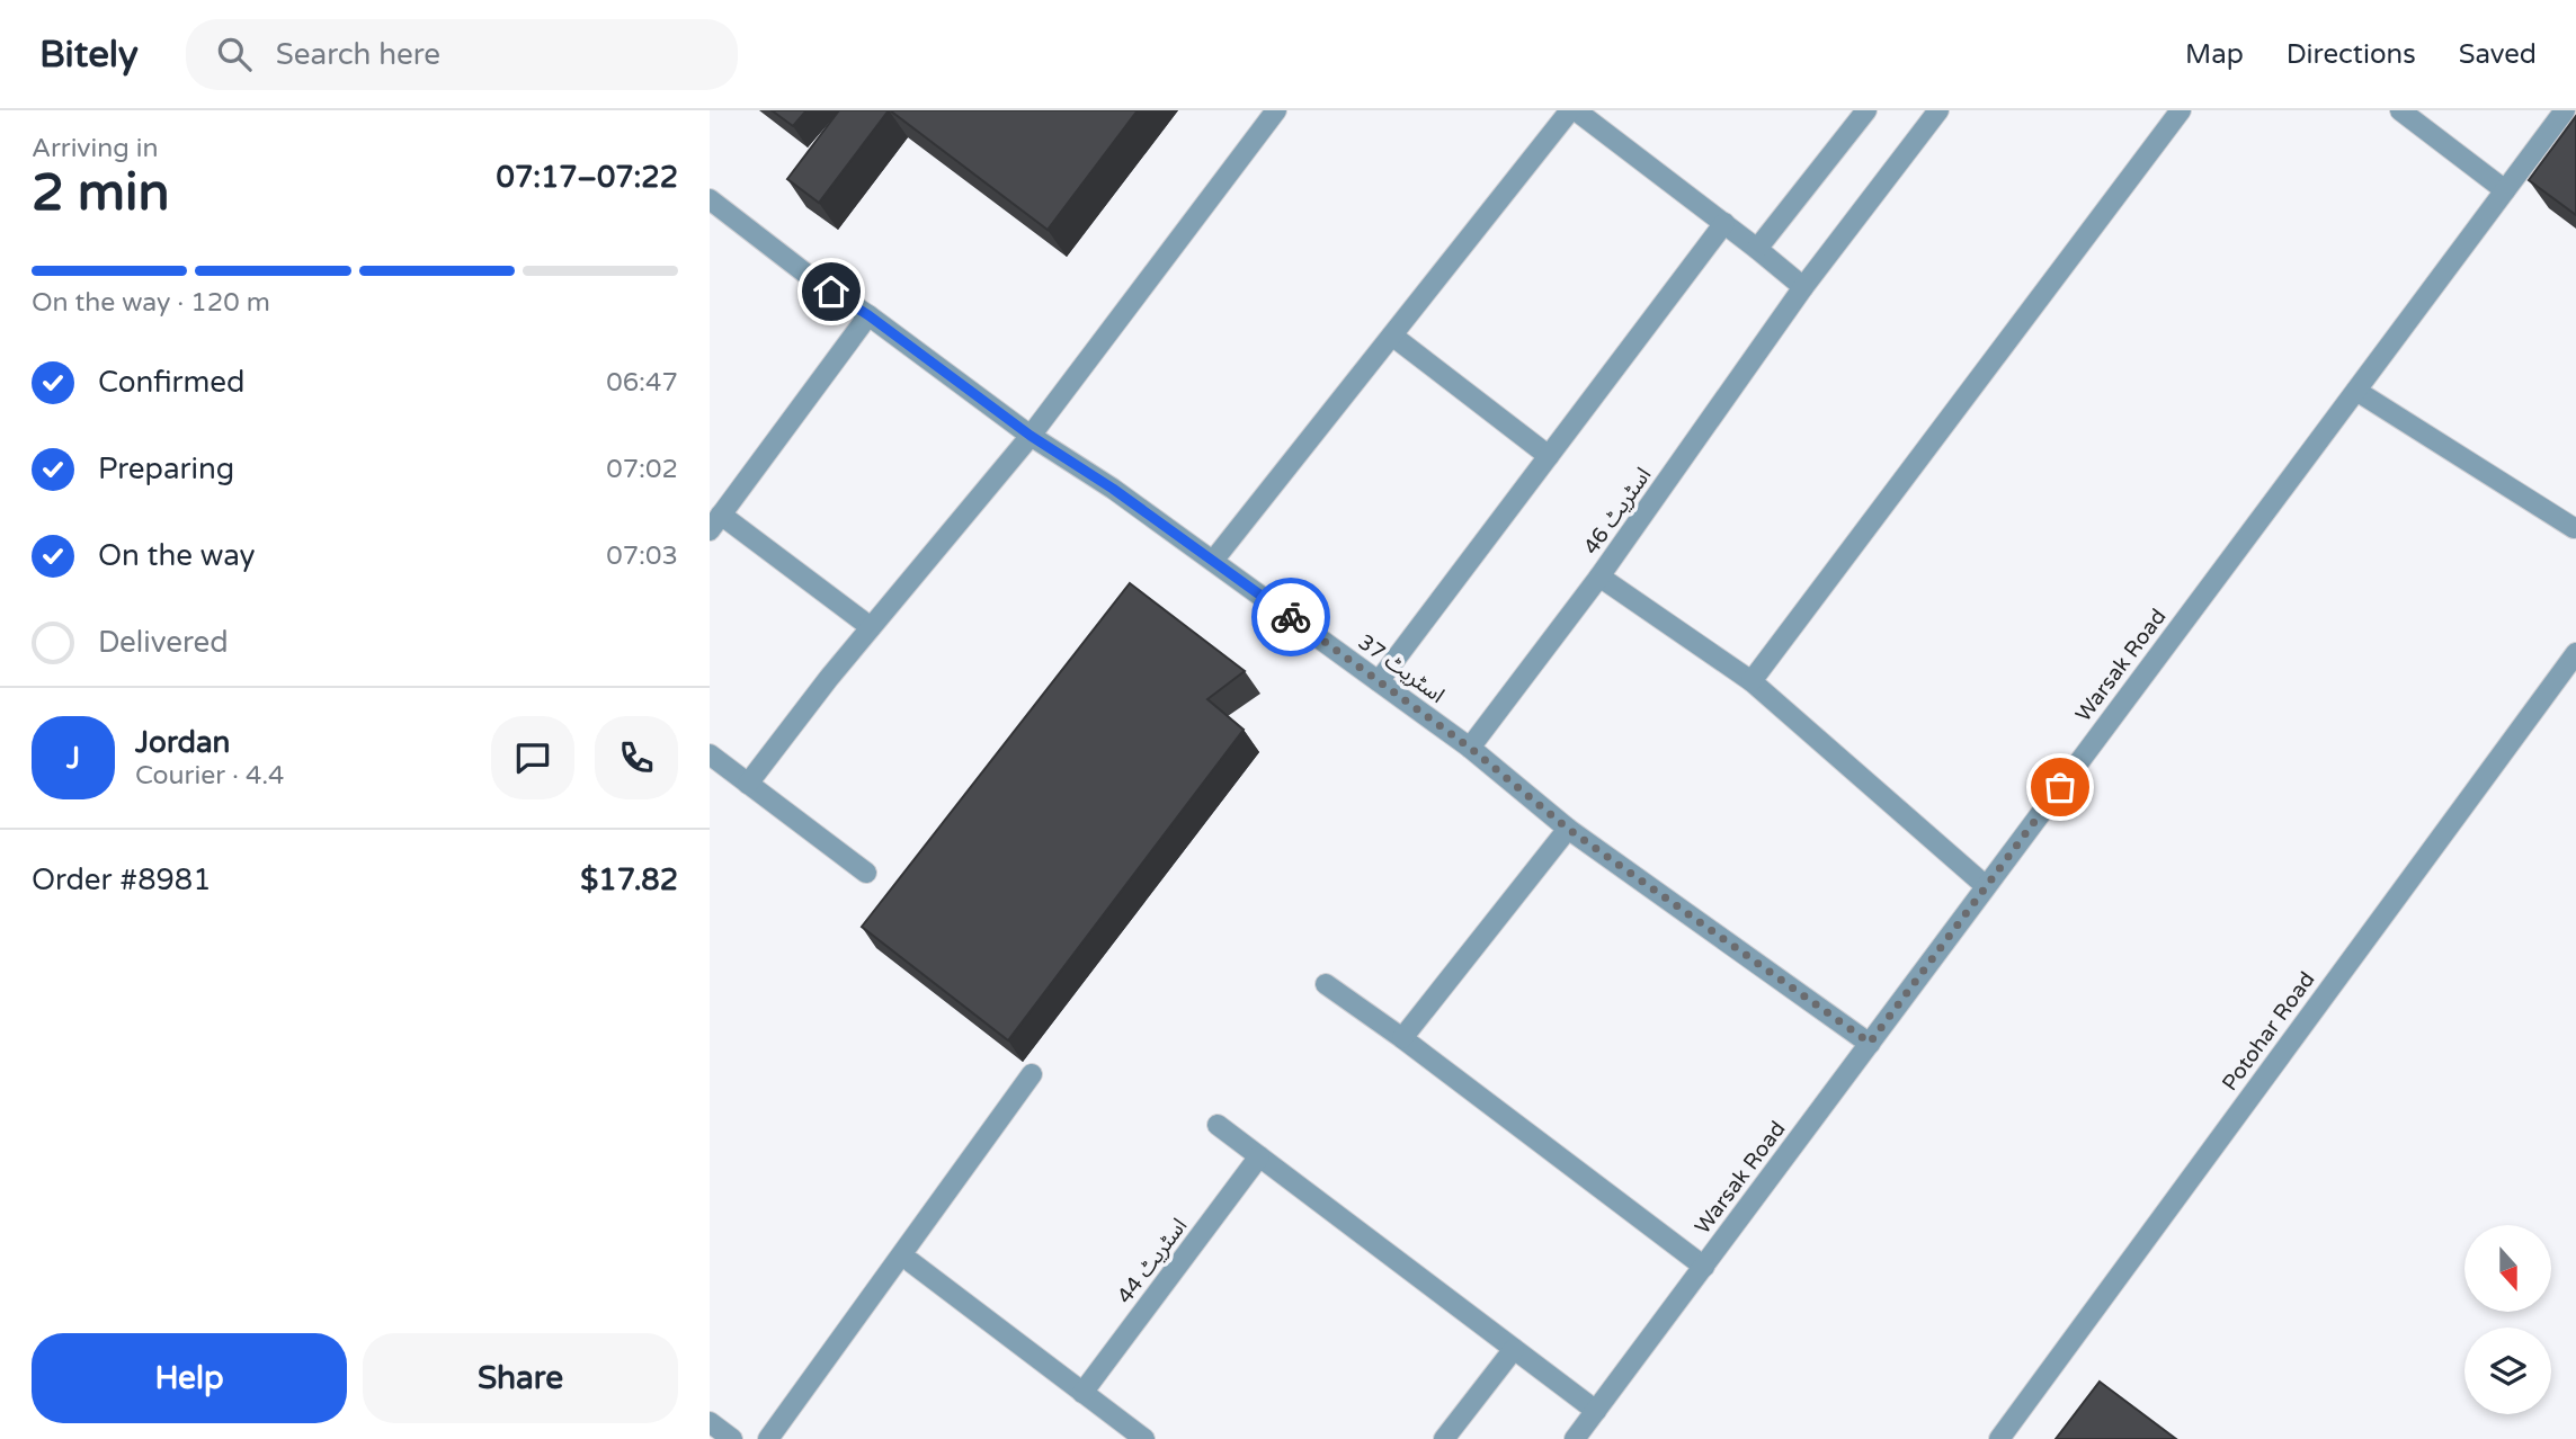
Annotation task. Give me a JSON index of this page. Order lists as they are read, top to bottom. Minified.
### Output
{"streets":{"street":["اسٹریٹ 46","Warsak Road","اسٹریٹ 37","Potohar Road","اسٹریٹ 44"]},"crossings":[["اسٹریٹ 46","Warsak Road"],["Warsak Road","اسٹریٹ 37"]],"north":"bottom","page":{"header":"Bitely","search":"Search here","nav":["Map","Directions","Saved"],"heading":["2 min","Arriving in","07:17–07:22"],"panel":["Jordan","Courier · 4.4","Order #8981","$17.82"],"bar":"On the way · 120 m","list":[["Confirmed","06:47"],["Preparing","07:02"],["On the way","07:03"],"Delivered"],"round":"J","buttons":["Help","Share"]}}
